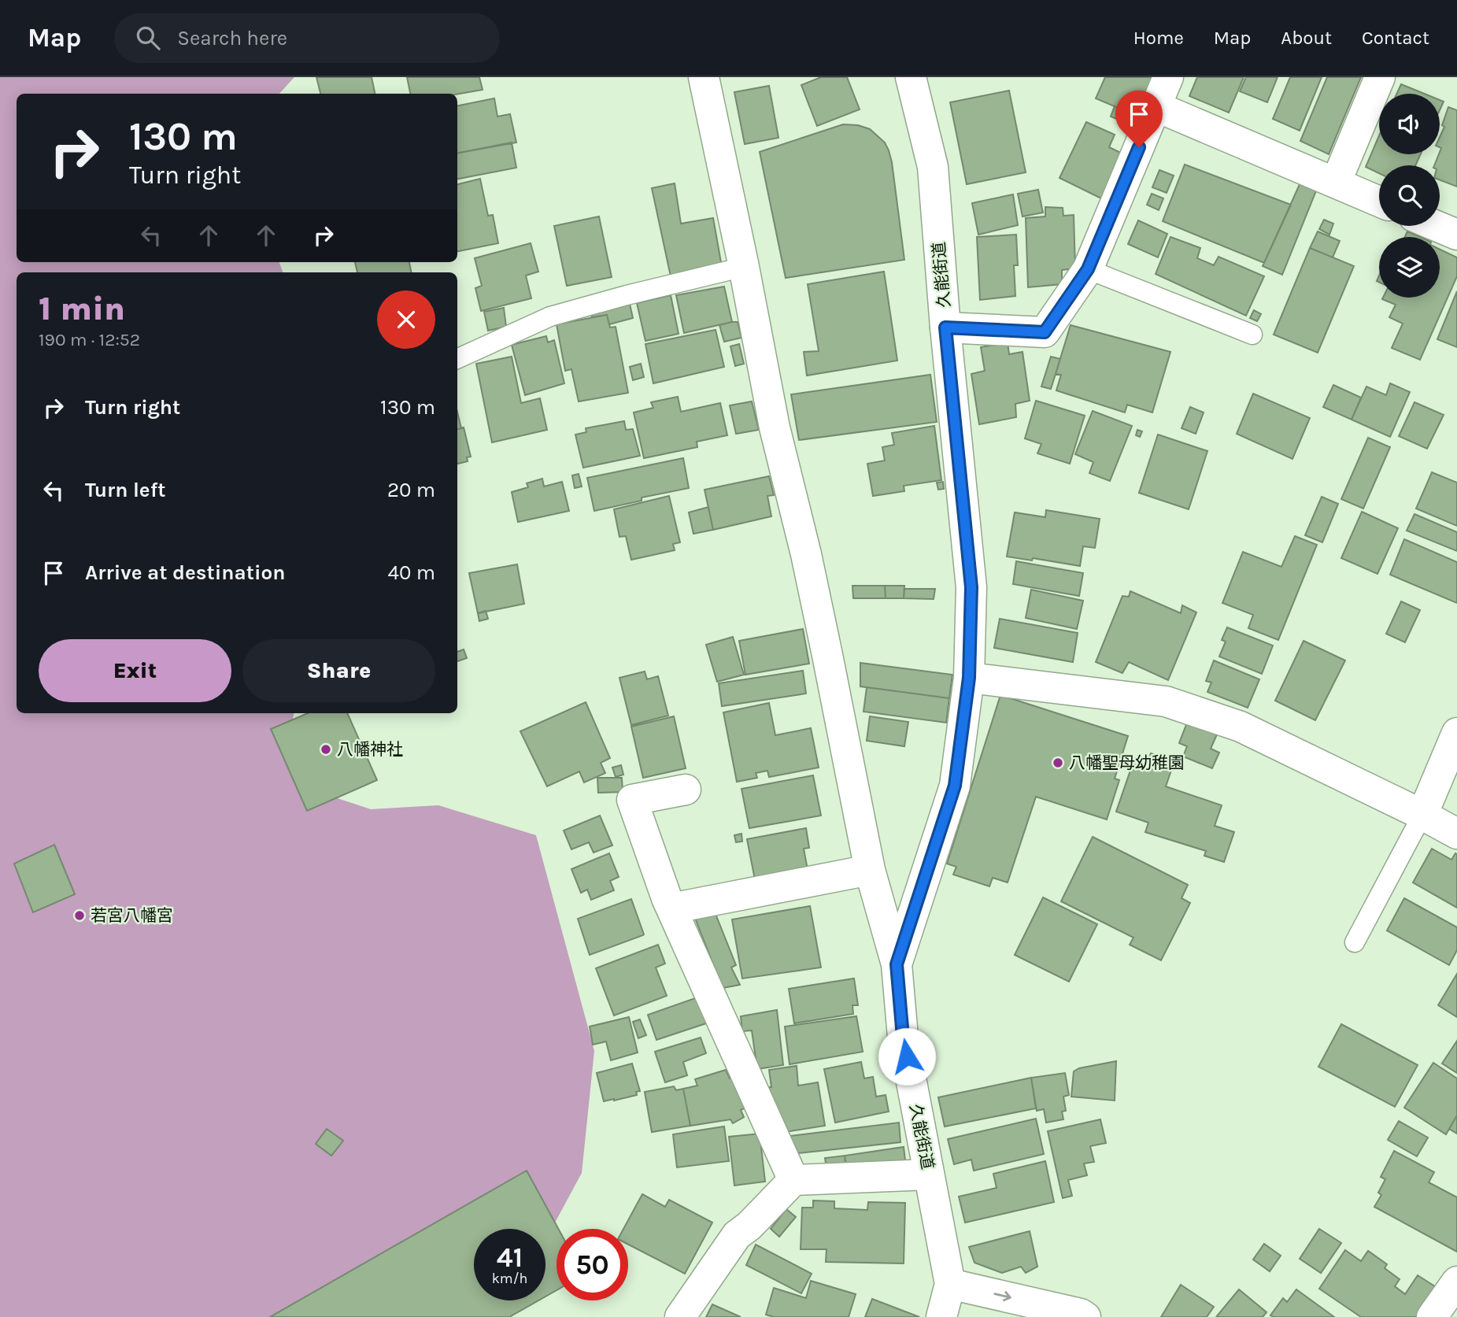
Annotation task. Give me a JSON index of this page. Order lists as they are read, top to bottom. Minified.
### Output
{"streets":{"street":["久能街道"]},"places":["八幡神社","八幡聖母幼稚園","若宮八幡宮"],"page":{"header":"Map","search":"Search here","nav":["Home","Map","About","Contact"],"turn":["130 m","Turn right"],"heading":["1 min","190 m · 12:52"],"list":[{"name":"Turn right","value":"130 m"},{"name":"Turn left","value":"20 m"},{"name":"Arrive at destination","value":"40 m"}],"buttons":["Exit","Share"],"speed":"41 km/h","limit":"50"}}
